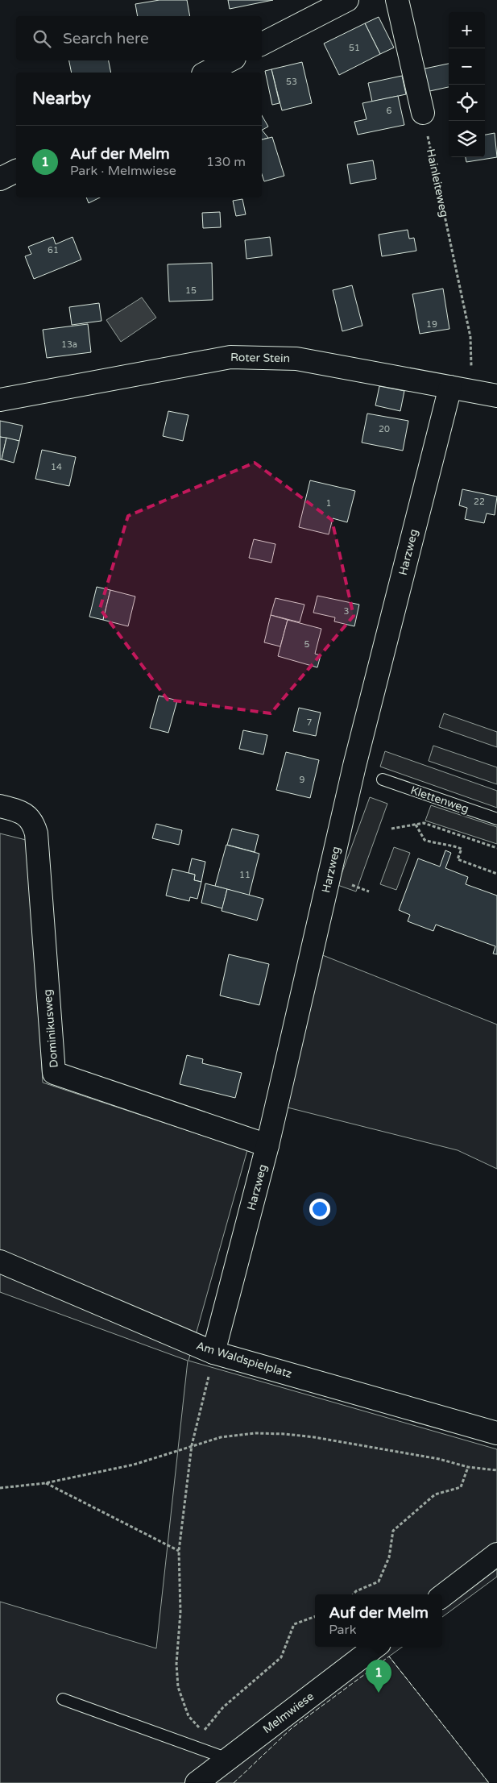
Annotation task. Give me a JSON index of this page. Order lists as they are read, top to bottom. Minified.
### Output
{"streets":{"street":["Roter Stein","Harzweg","Dominikusweg","Am Waldspielplatz","Melmwiese"],"lane":["Klettenweg"],"path":["Hainleiteweg"]},"crossings":[["Roter Stein","Harzweg"],["Harzweg","Dominikusweg"],["Harzweg","Am Waldspielplatz"]],"house_numbers":["51","53","6","61","15","19","13a","20","14","22","1","3","5","7","9","11"],"page":{"map_buttons":["+","−"],"search":"Search here","heading":"Nearby","list":[{"mark":"1","name":"Auf der Melm","note":"Park · Melmwiese","value":"130 m"}],"popup":["Auf der Melm","Park"],"pins":"1"}}
